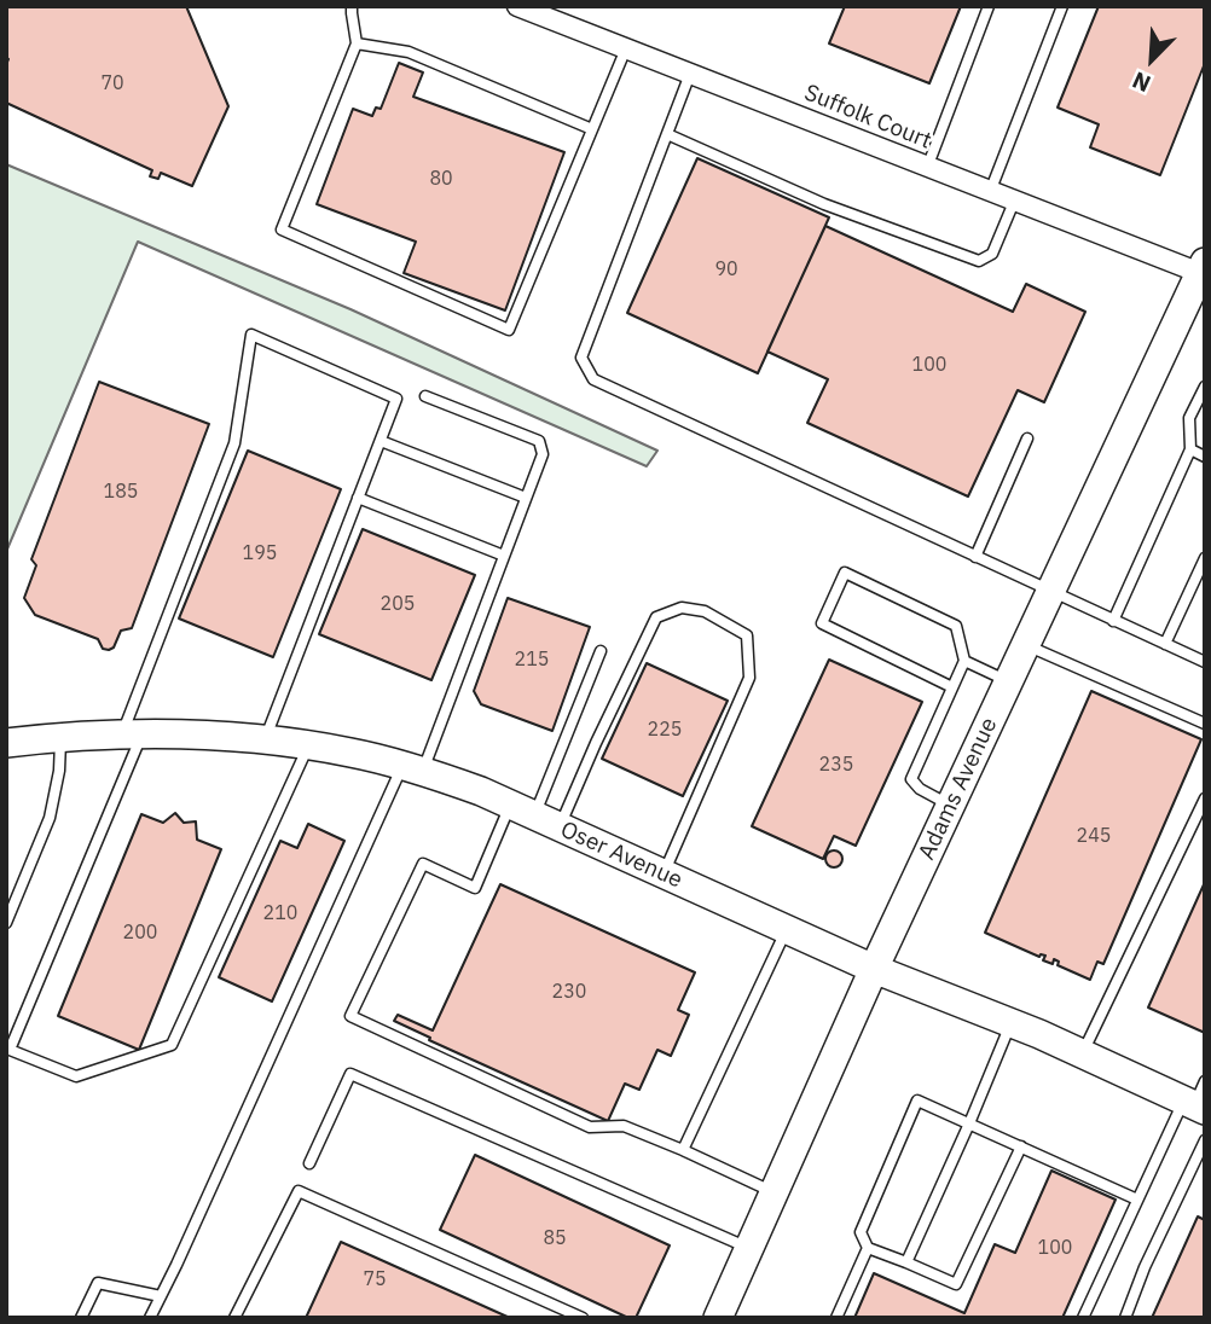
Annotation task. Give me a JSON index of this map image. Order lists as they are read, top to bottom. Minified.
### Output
{"streets":{"street":["Suffolk Court","Adams Avenue","Oser Avenue"]},"crossings":[["Suffolk Court","Adams Avenue"],["Adams Avenue","Oser Avenue"]],"house_numbers":["70","80","90","100","185","195","205","215","225","235","245","210","200","230","85","100","75"],"north":"bottom left"}
